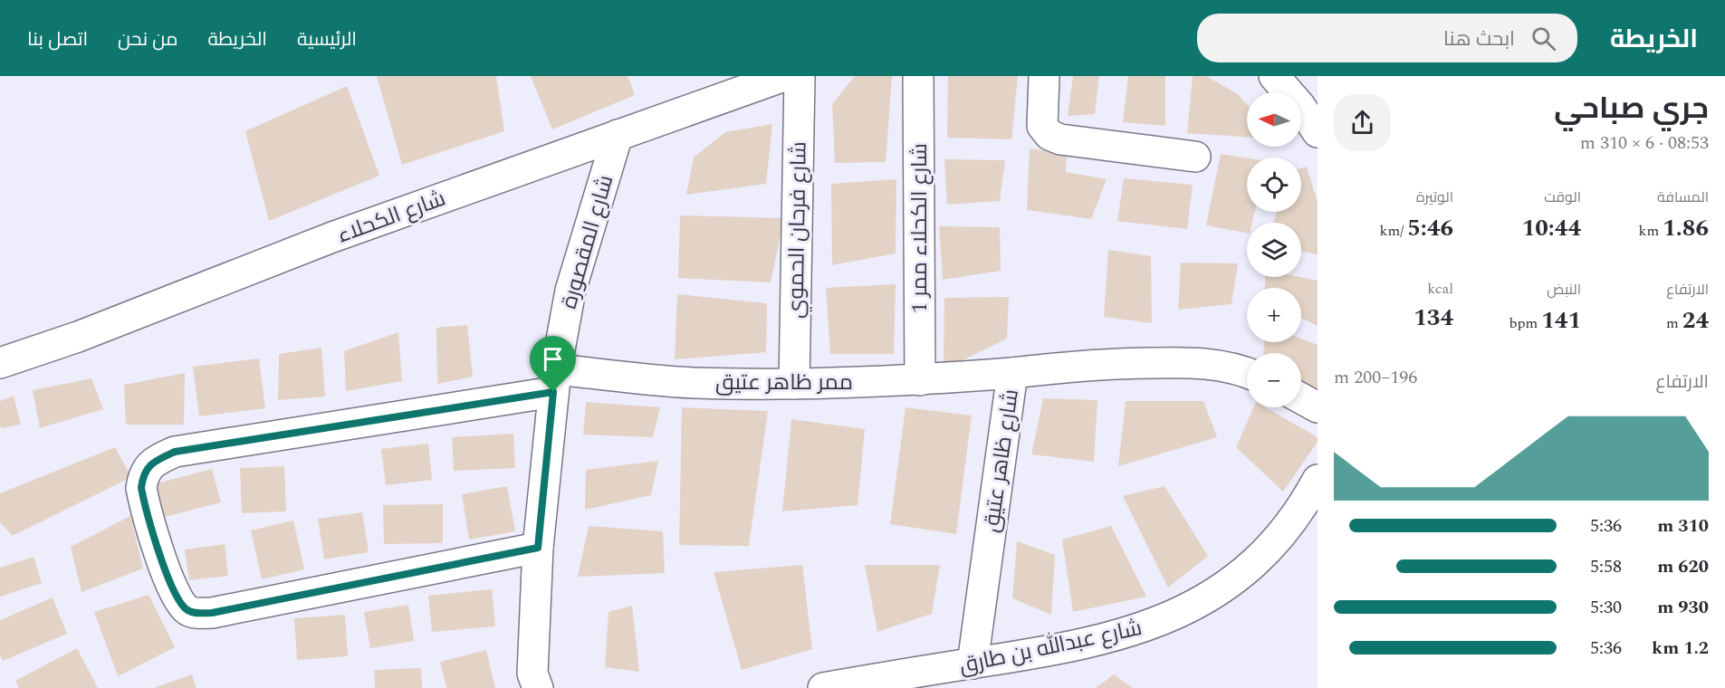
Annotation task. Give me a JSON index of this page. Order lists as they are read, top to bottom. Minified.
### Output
{"streets":{"street":["شارع الكحلاء","شارع الكحلاء ممر 1","شارع فرحان الحموي","شارع المقصورة","ممر ظاهر عتيق","شارع ظاهر عتيق","شارع عبدالله بن طارق"]},"crossings":[["شارع الكحلاء","شارع المقصورة"],["شارع الكحلاء ممر 1","ممر ظاهر عتيق"],["شارع فرحان الحموي","ممر ظاهر عتيق"],["شارع المقصورة","ممر ظاهر عتيق"],["ممر ظاهر عتيق","شارع ظاهر عتيق"],["شارع ظاهر عتيق","شارع عبدالله بن طارق"]],"north":"left","page":{"header":"الخريطة","search":"ابحث هنا","nav":["الرئيسية","الخريطة","من نحن","اتصل بنا"],"heading":["جري صباحي","08:53 · 6 × 310 m"],"map_buttons":["+","−"],"stats":[["المسافة","1.86 km"],["الوقت","10:44"],["الوتيرة","5:46 /km"],["الارتفاع","24 m"],["النبض","141 bpm"],["kcal","134"]],"chart":["الارتفاع","196–200 m"],"list":[{"name":"310 m","note":"5:36"},{"name":"620 m","note":"5:58"},{"name":"930 m","note":"5:30"},{"name":"1.2 km","note":"5:36"}]}}
